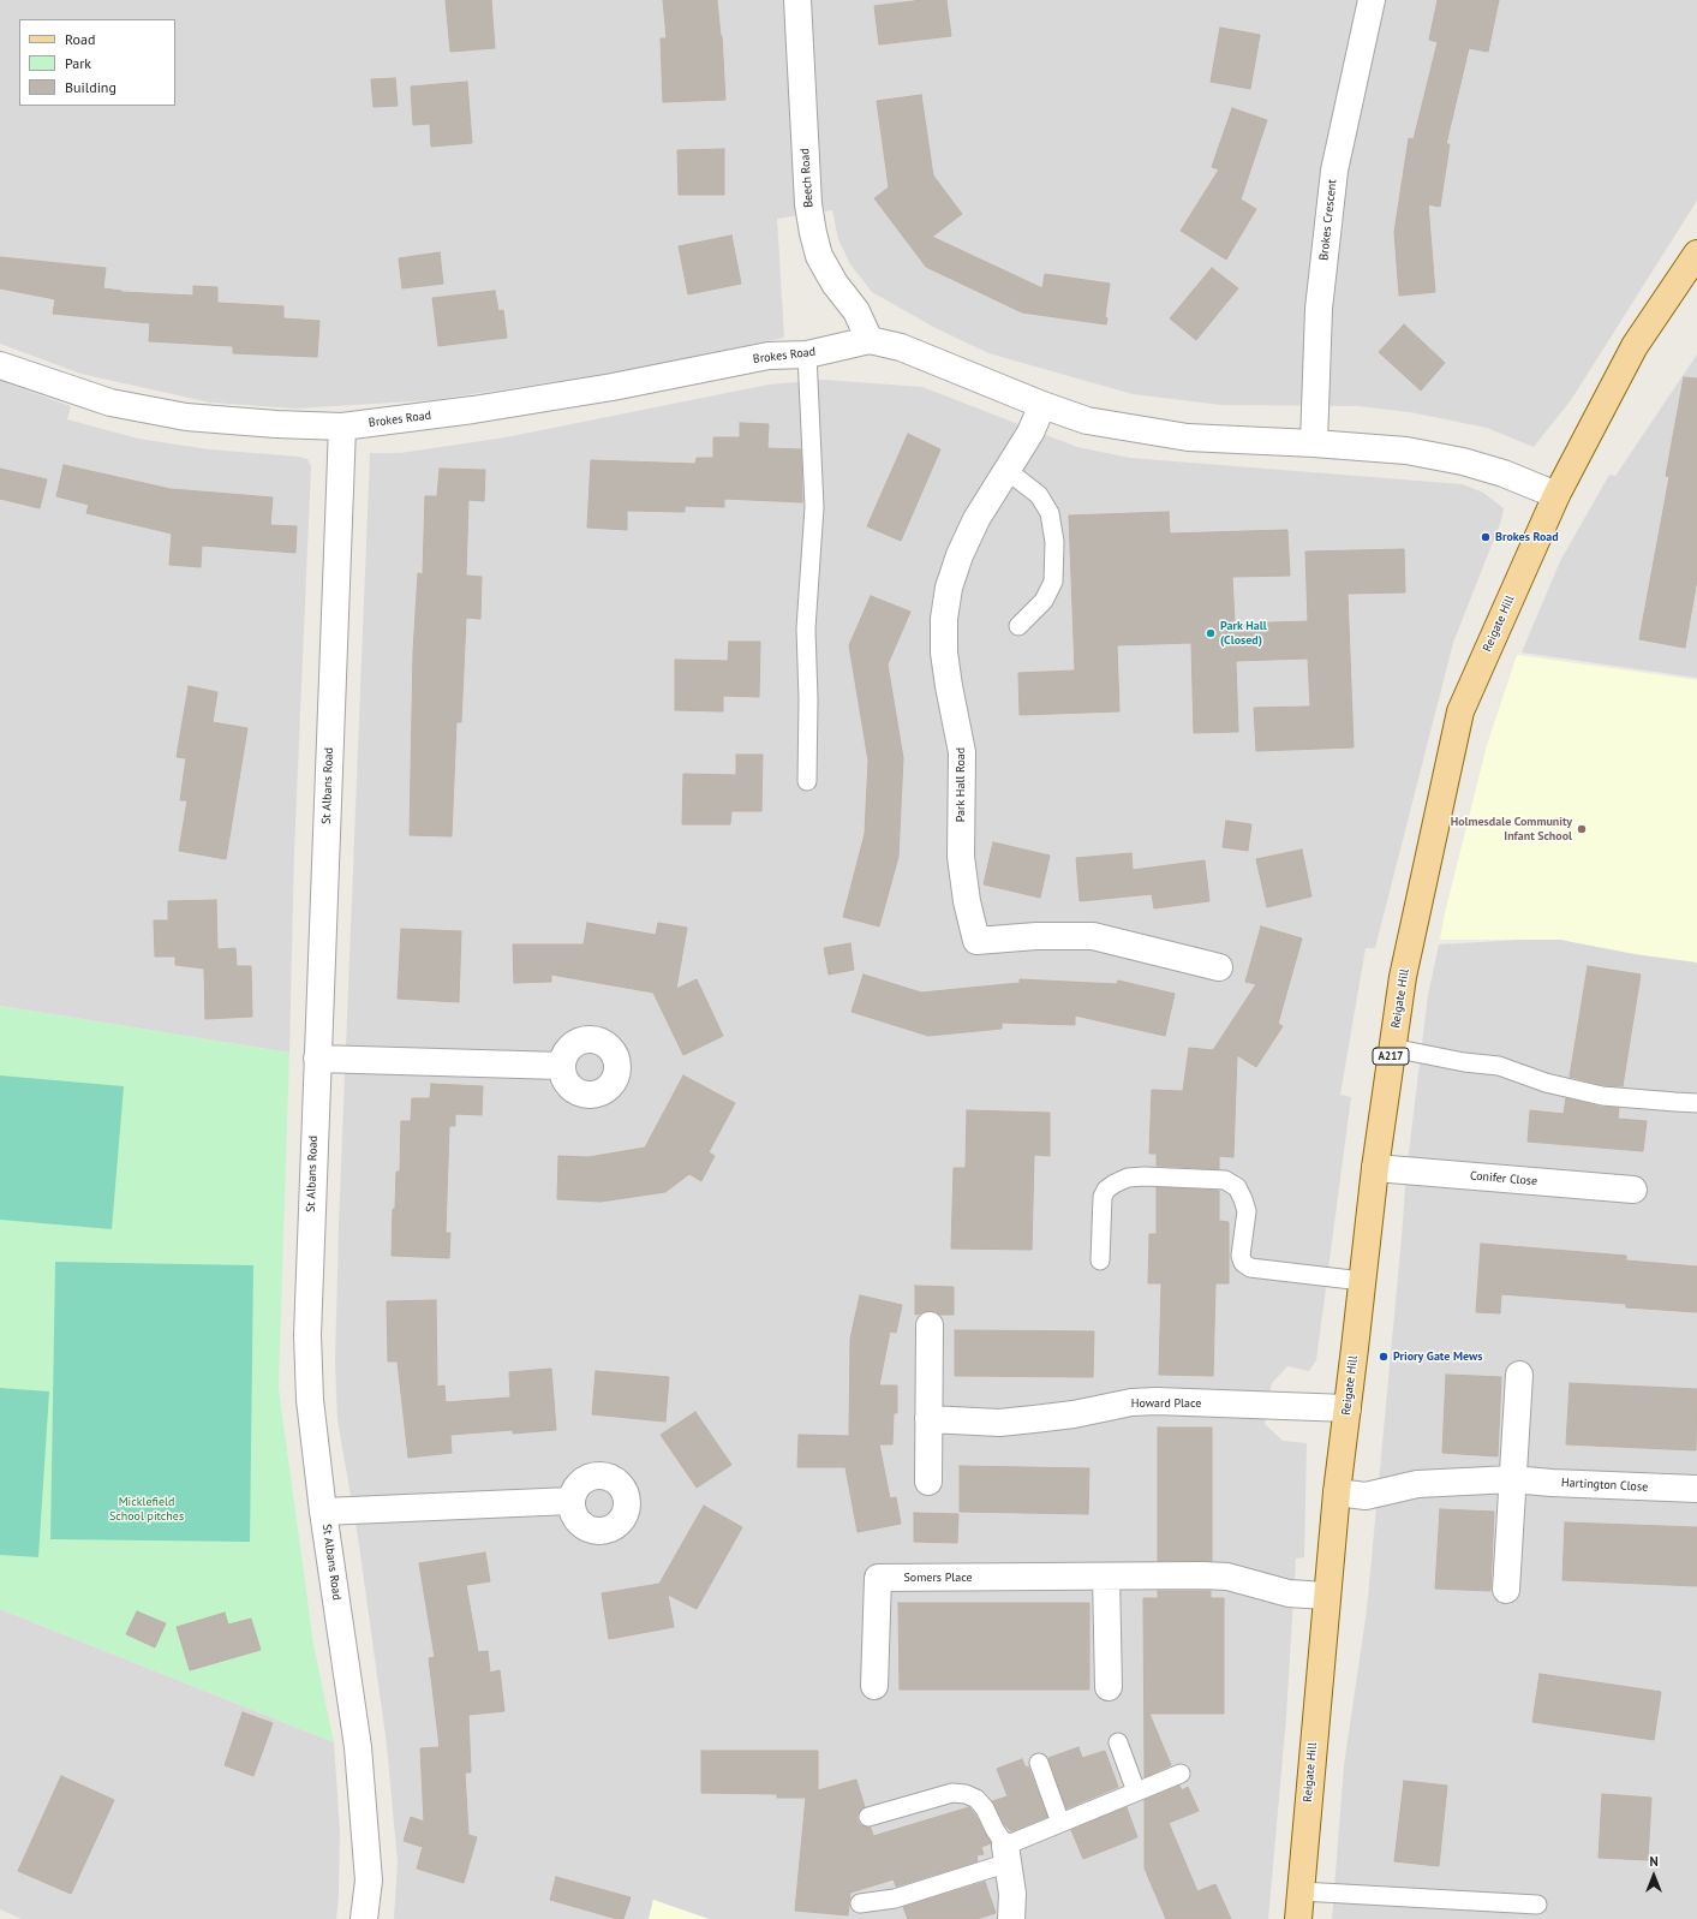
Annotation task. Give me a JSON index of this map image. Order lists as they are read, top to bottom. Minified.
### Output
{"streets":{"main road":["Reigate Hill","A217"],"street":["Beech Road","Brokes Crescent","Brokes Road","Park Hall Road","St Albans Road","Conifer Close","Howard Place","Hartington Close","Somers Place"]},"crossings":[["Beech Road","Brokes Road"],["Brokes Crescent","Brokes Road"],["Brokes Road","Reigate Hill"],["Brokes Road","Park Hall Road"],["Brokes Road","St Albans Road"],["Reigate Hill","Conifer Close"],["Reigate Hill","Howard Place"],["Reigate Hill","Hartington Close"],["Reigate Hill","Somers Place"]],"parks":["Micklefield School pitches"],"places":["Brokes Road","Park Hall (Closed)","Holmesdale Community Infant School","Priory Gate Mews"],"legend":["Road","Park","Building"],"north":"top"}
